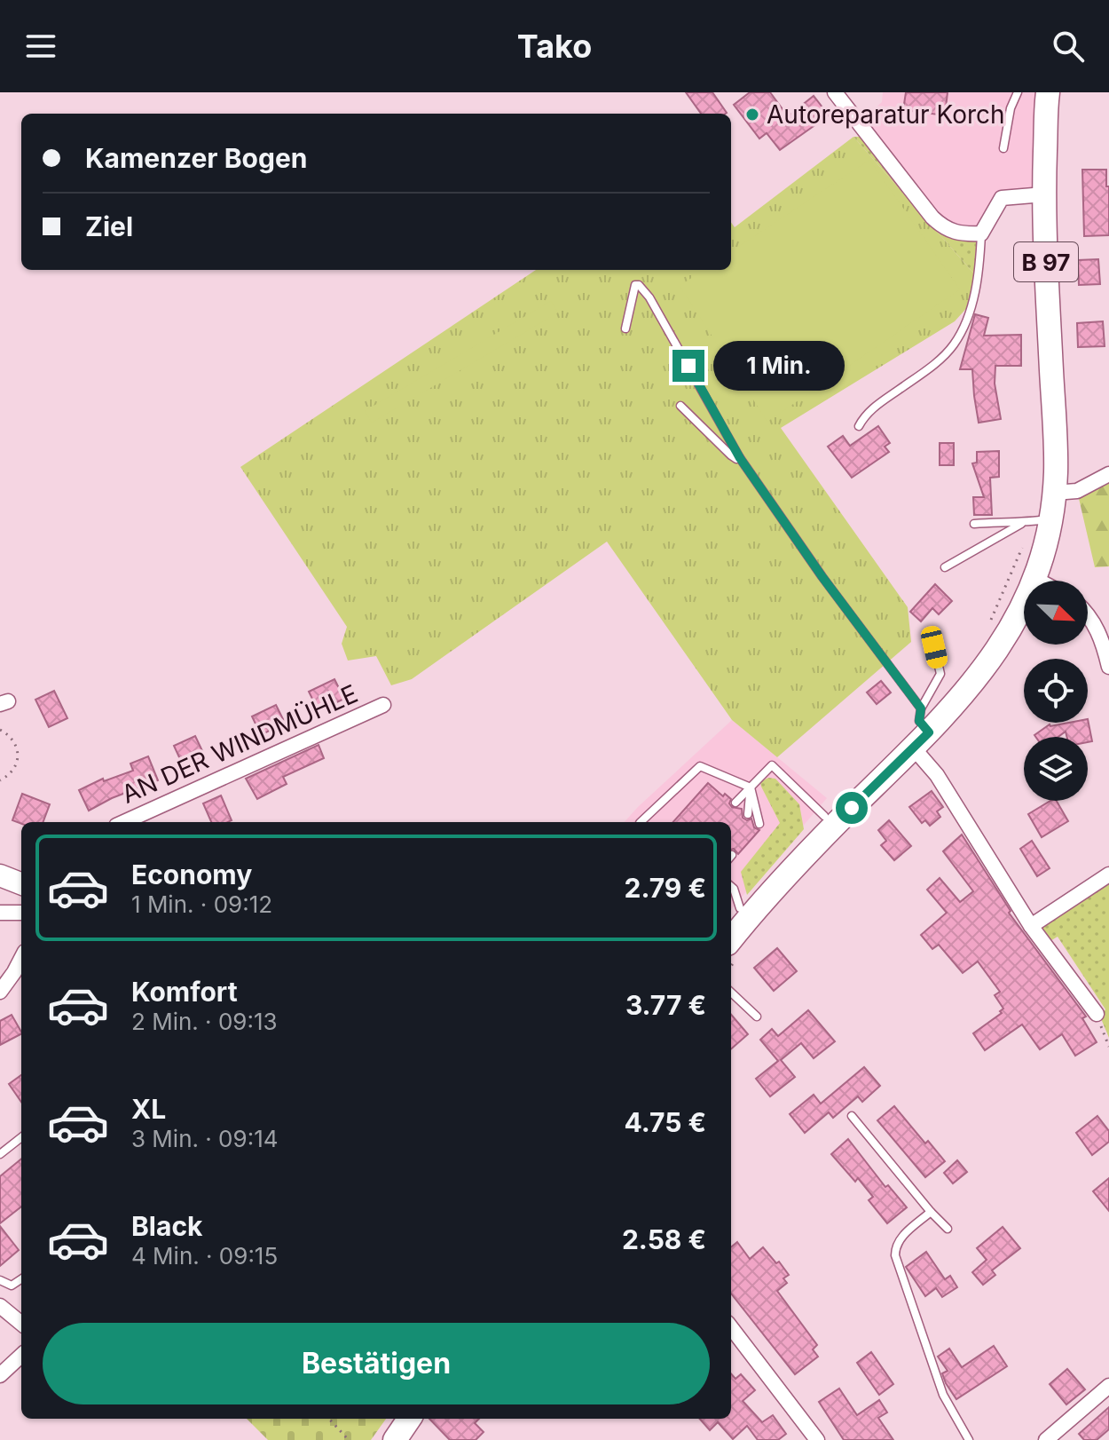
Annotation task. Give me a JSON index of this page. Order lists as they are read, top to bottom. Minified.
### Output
{"streets":{"main road":["B 97"],"street":["AN DER WINDMÜHLE"]},"places":["Autoreparatur Korch"],"north":"bottom right","page":{"header":"Tako","banner":["Kamenzer Bogen","Ziel"],"bubble":"1 Min.","list":[{"name":"Economy","note":"1 Min. · 09:12","value":"2.79 €"},{"name":"Komfort","note":"2 Min. · 09:13","value":"3.77 €"},{"name":"XL","note":"3 Min. · 09:14","value":"4.75 €"},{"name":"Black","note":"4 Min. · 09:15","value":"2.58 €"}],"buttons":"Bestätigen"}}
